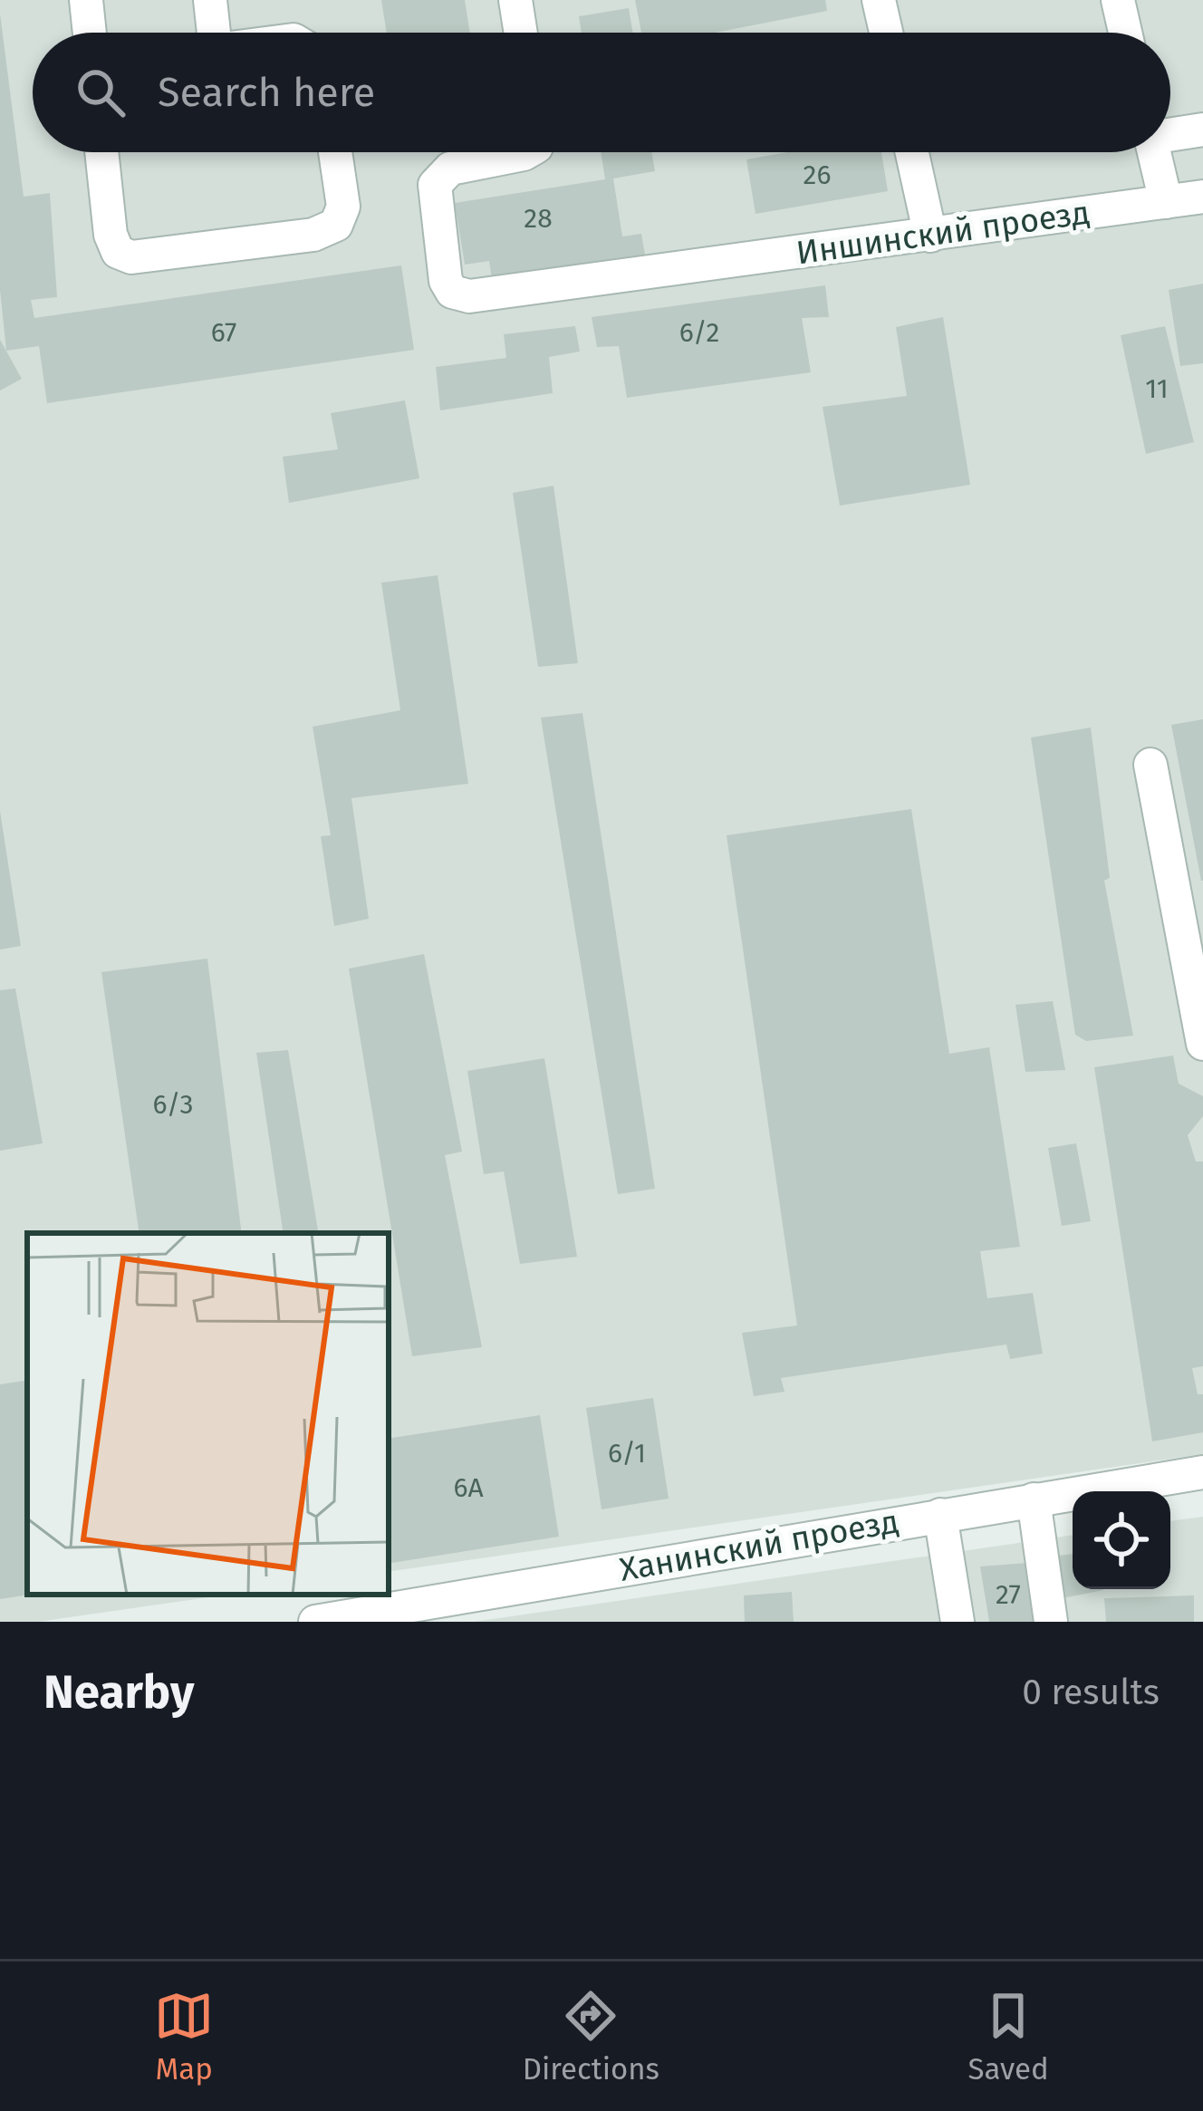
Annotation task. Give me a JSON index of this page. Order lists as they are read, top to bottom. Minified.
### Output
{"streets":{"street":["Иншинский проезд","Ханинский проезд"]},"house_numbers":["26","28","67","6/2","11","6/3","6/1","6А","27"],"page":{"search":"Search here","heading":["Nearby","0 results"],"nav":["Map","Directions","Saved"]}}
